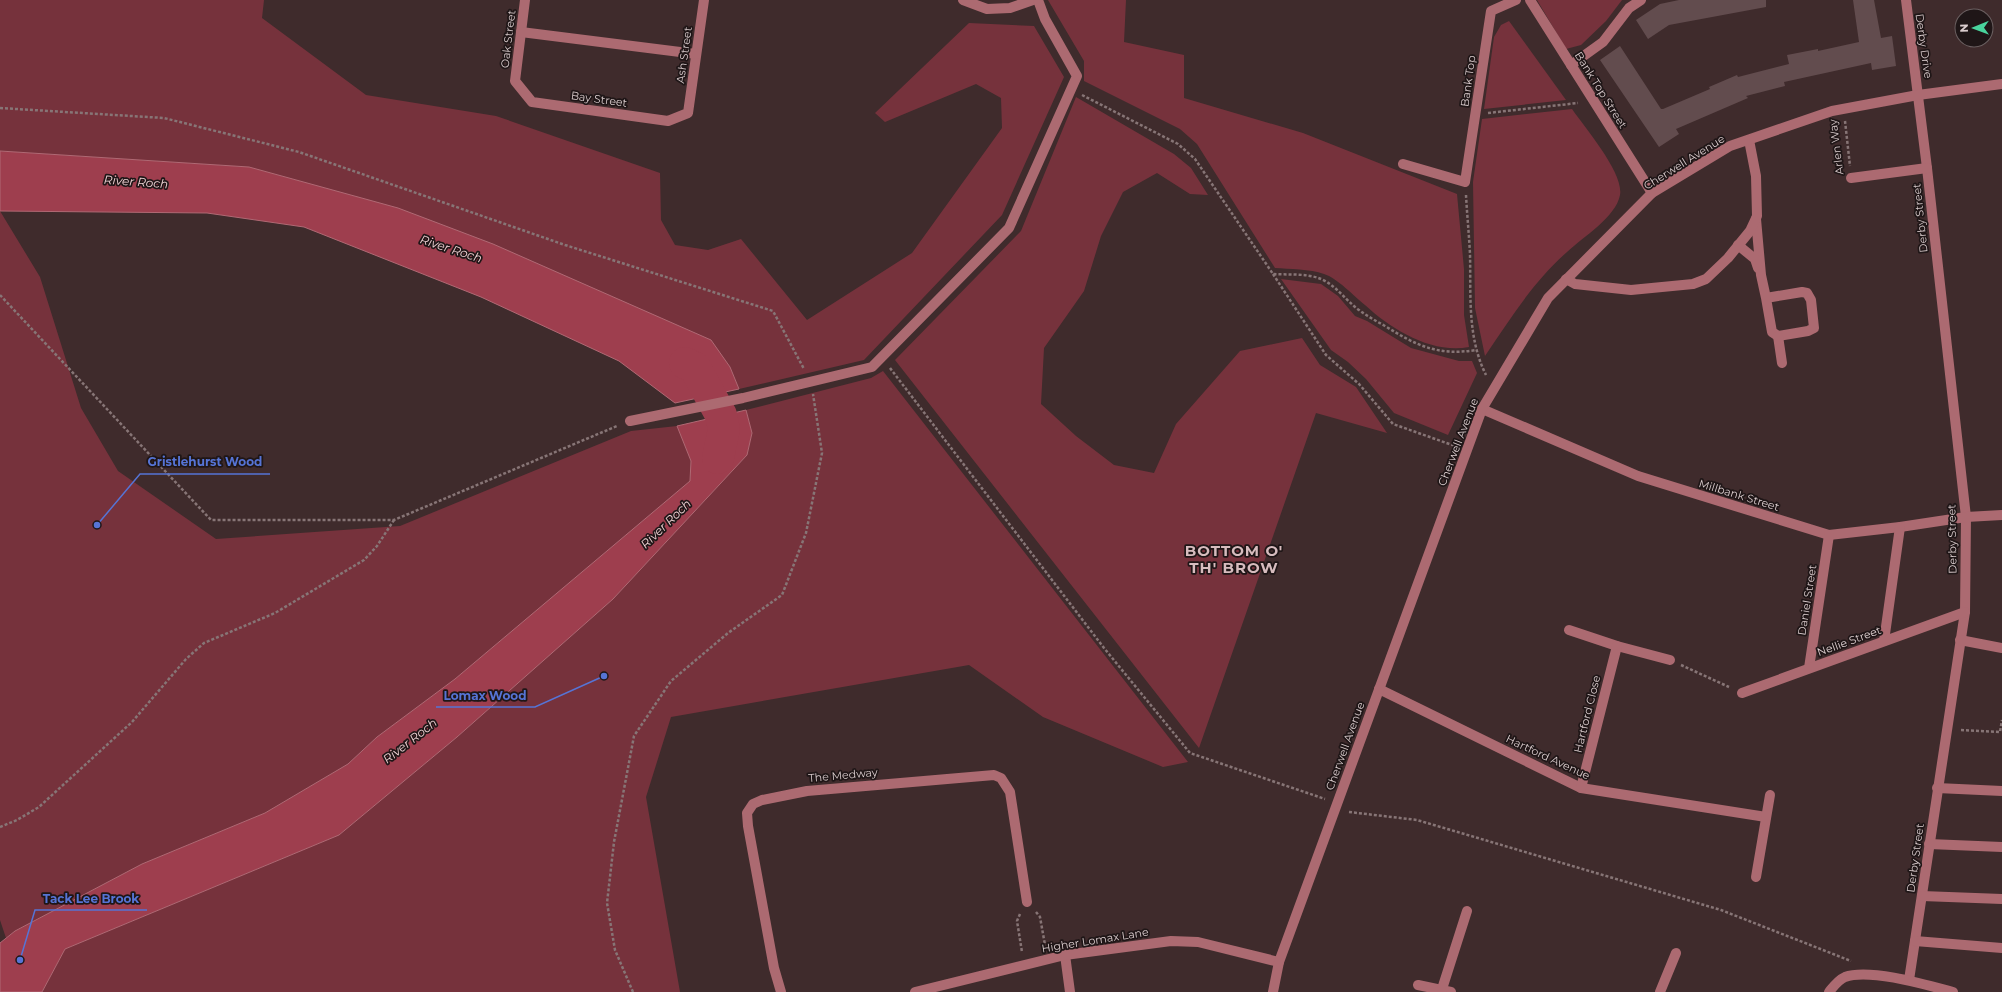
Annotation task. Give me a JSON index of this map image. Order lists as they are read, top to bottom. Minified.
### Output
{"streets":{"street":["Oak Street","Derby Drive","Ash Street","Bank Top","Bank Top Street","Bay Street","Arlen Way","Cherwell Avenue","Derby Street","Millbank Street","Daniel Street","Nellie Street","Hartford Close","Hartford Avenue","The Medway","Higher Lomax Lane"]},"crossings":[["Oak Street","Bay Street"],["Derby Drive","Cherwell Avenue"],["Derby Drive","Derby Street"],["Ash Street","Bay Street"],["Bank Top Street","Cherwell Avenue"],["Arlen Way","Cherwell Avenue"],["Arlen Way","Derby Street"],["Cherwell Avenue","Derby Street"],["Cherwell Avenue","Millbank Street"],["Cherwell Avenue","Hartford Avenue"],["Cherwell Avenue","Higher Lomax Lane"],["Derby Street","Millbank Street"],["Derby Street","Nellie Street"],["Millbank Street","Daniel Street"],["Daniel Street","Nellie Street"],["Hartford Close","Hartford Avenue"]],"districts":["BOTTOM O' TH' BROW"],"water":["River Roch"],"places":["Gristlehurst Wood","Lomax Wood","Tack Lee Brook"],"north":"left"}
